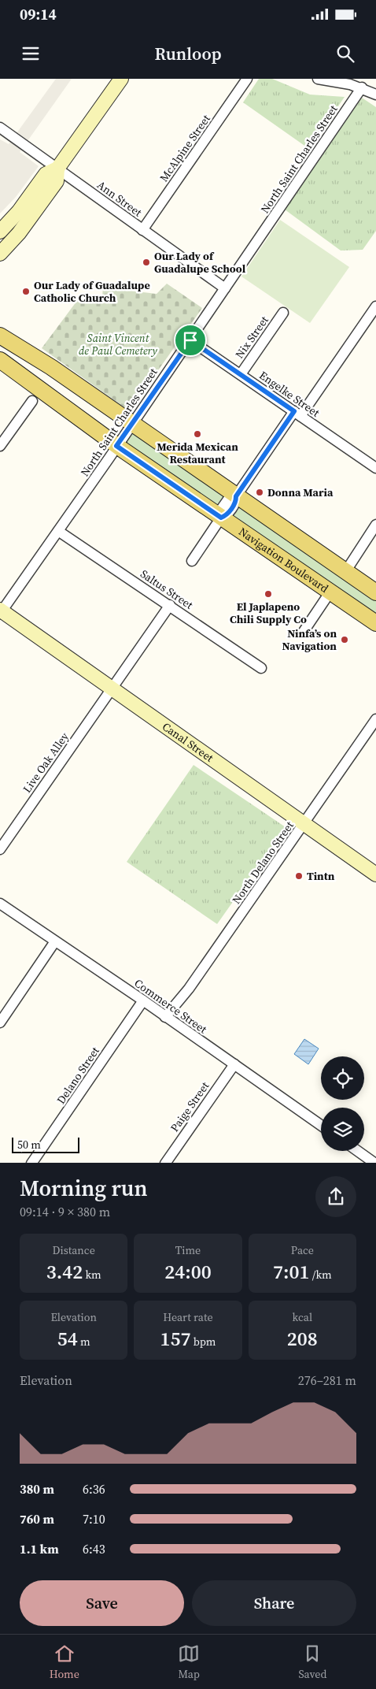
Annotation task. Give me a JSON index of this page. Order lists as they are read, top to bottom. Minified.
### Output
{"streets":{"main road":["Navigation Boulevard"],"street":["McAlpine Street","North Saint Charles Street","Ann Street","Nix Street","Engelke Street","Saltus Street","Canal Street","Live Oak Alley","North Delano Street","Commerce Street","Delano Street","Paige Street"]},"crossings":[["McAlpine Street","Ann Street"],["North Saint Charles Street","Ann Street"],["North Saint Charles Street","Engelke Street"],["North Saint Charles Street","Navigation Boulevard"],["North Saint Charles Street","Saltus Street"],["North Saint Charles Street","Canal Street"],["Nix Street","Engelke Street"],["Saltus Street","Live Oak Alley"],["Canal Street","Live Oak Alley"],["Canal Street","North Delano Street"],["North Delano Street","Commerce Street"],["Commerce Street","Delano Street"],["Commerce Street","Paige Street"]],"parks":["Saint Vincent de Paul Cemetery"],"places":["Our Lady of Guadalupe School","Our Lady of Guadalupe Catholic Church","Merida Mexican Restaurant","Donna Maria","El Japlapeno Chili Supply Co","Ninfa’s on Navigation","Tintn"],"scale_bar":"50 m","page":{"status":"09:14","header":"Runloop","scale":"50 m","heading":["Morning run","09:14 · 9 × 380 m"],"stats":[["Distance","3.42 km"],["Time","24:00"],["Pace","7:01 /km"],["Elevation","54 m"],["Heart rate","157 bpm"],["kcal","208"]],"chart":["Elevation","276–281 m"],"list":[{"name":"380 m","note":"6:36"},{"name":"760 m","note":"7:10"},{"name":"1.1 km","note":"6:43"}],"buttons":["Save","Share"],"tabs":["Home","Map","Saved"]}}
